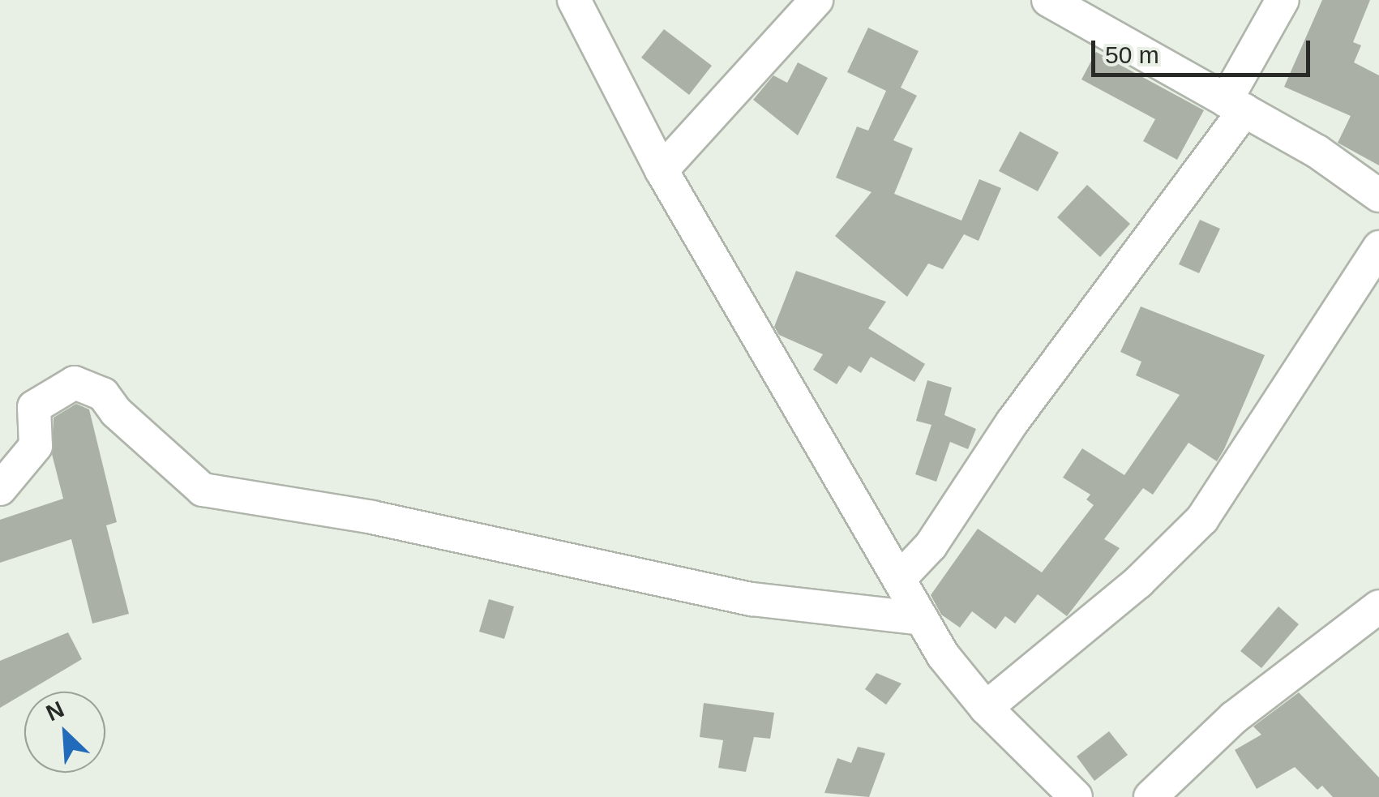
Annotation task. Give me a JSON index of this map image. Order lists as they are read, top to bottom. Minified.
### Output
{"scale_bar":"50 m","north":"top left"}
